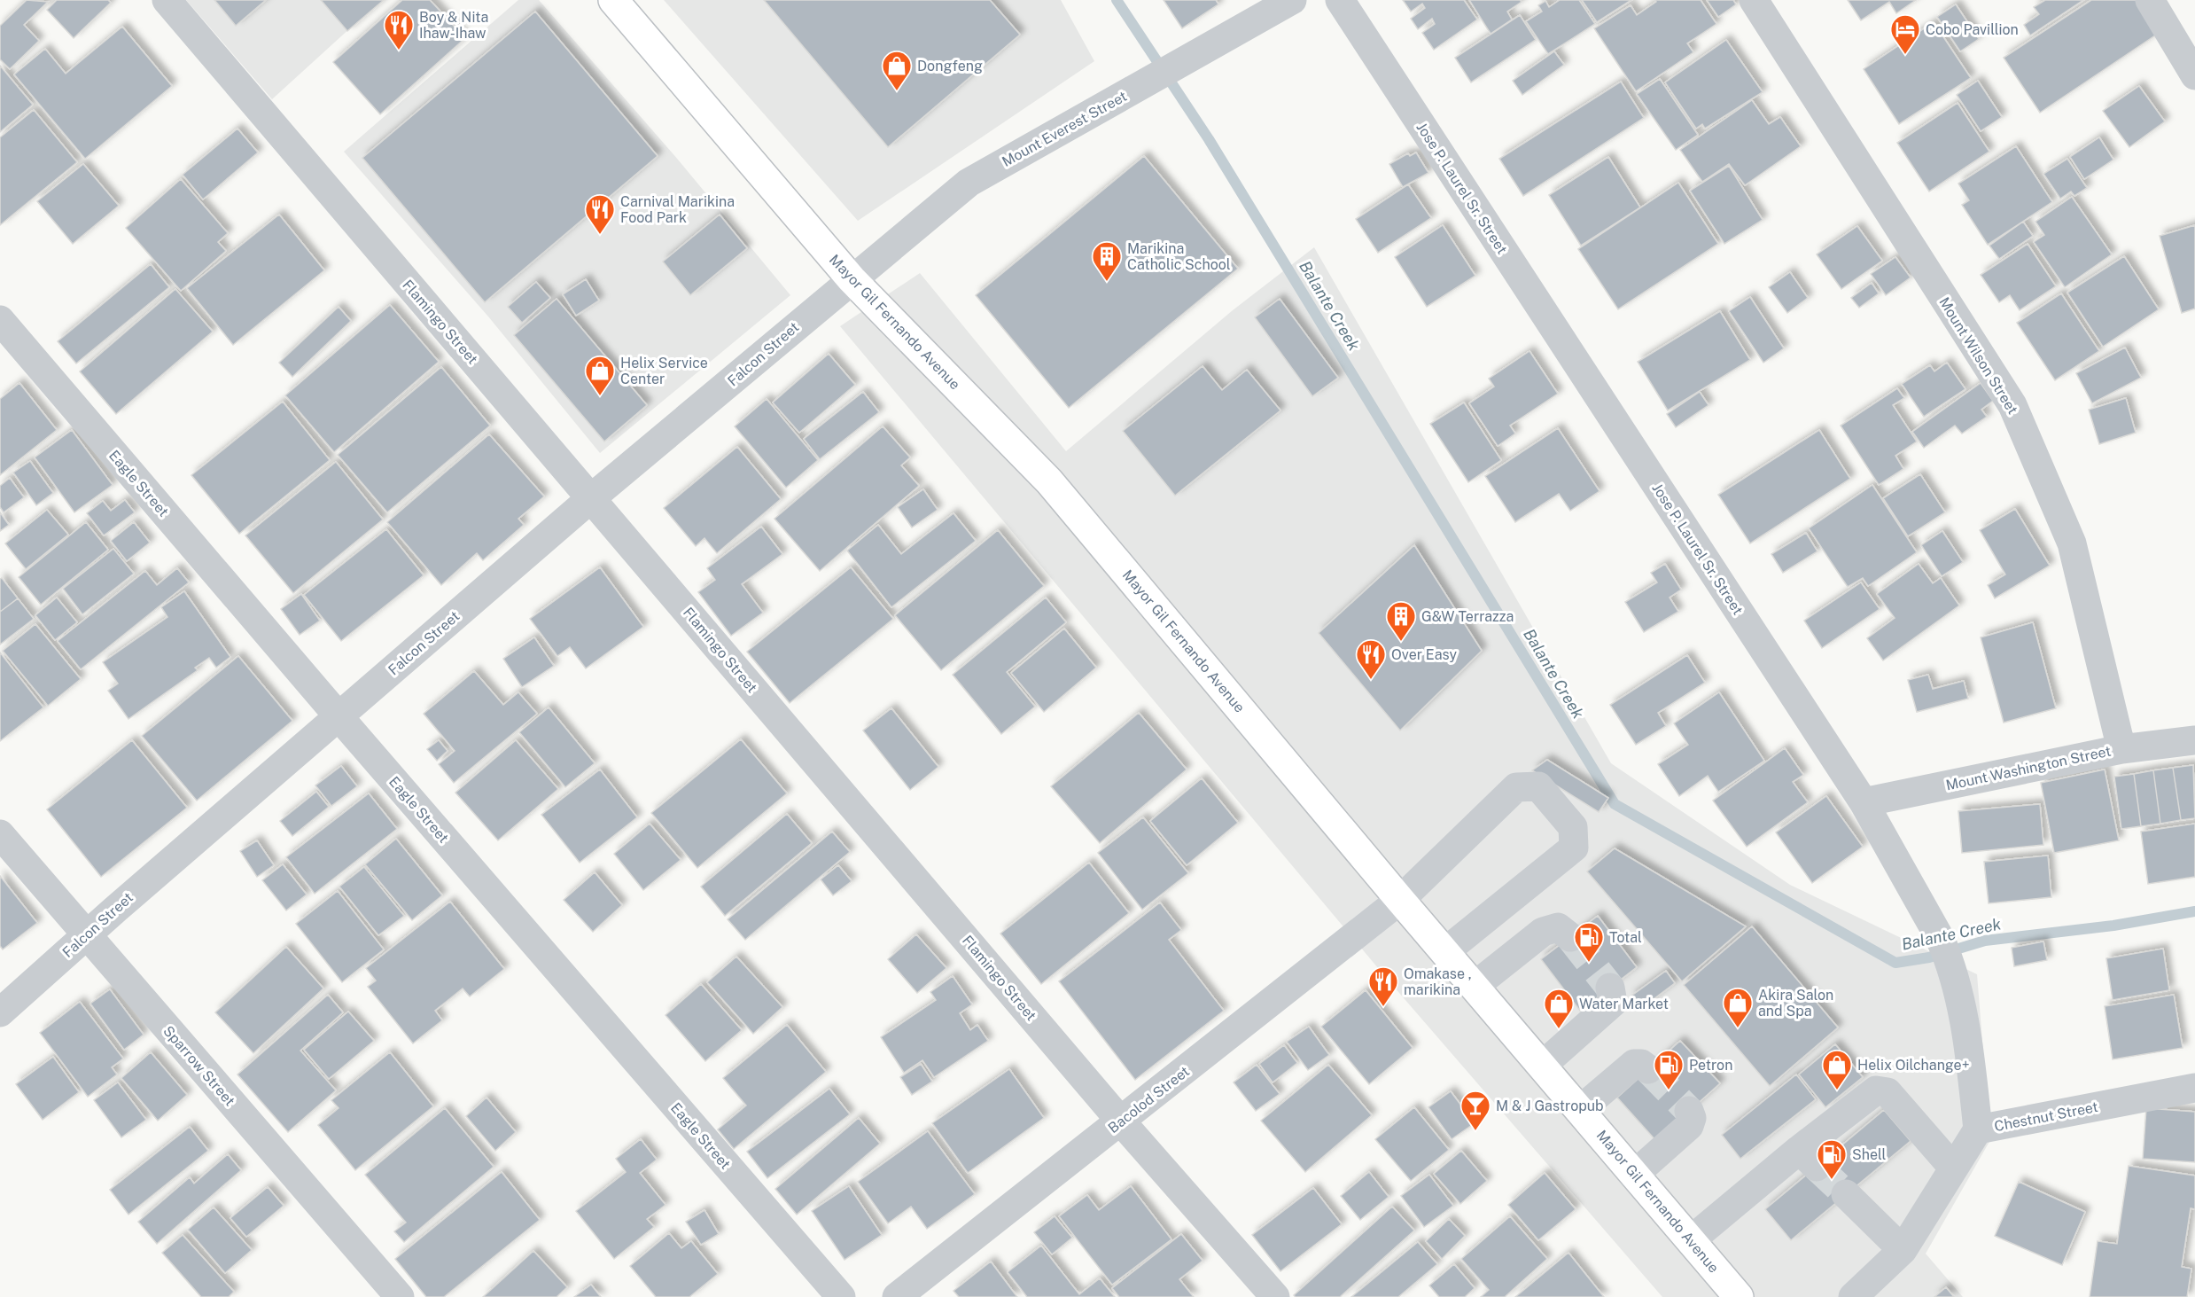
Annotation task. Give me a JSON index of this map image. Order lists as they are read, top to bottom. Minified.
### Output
{"streets":{"main road":["Mayor Gil Fernando Avenue"],"street":["Mount Everest Street","Jose P. Laurel Sr. Street","Flamingo Street","Falcon Street","Mount Wilson Street","Eagle Street","Mount Washington Street","Sparrow Street","Bacolod Street","Chestnut Street"]},"crossings":[["Mount Everest Street","Mayor Gil Fernando Avenue"],["Mount Everest Street","Falcon Street"],["Jose P. Laurel Sr. Street","Mount Washington Street"],["Jose P. Laurel Sr. Street","Chestnut Street"],["Flamingo Street","Falcon Street"],["Flamingo Street","Bacolod Street"],["Mayor Gil Fernando Avenue","Falcon Street"],["Mayor Gil Fernando Avenue","Bacolod Street"],["Falcon Street","Eagle Street"],["Falcon Street","Sparrow Street"],["Mount Wilson Street","Mount Washington Street"]],"water":["Balante Creek"],"places":{"restaurant":["Boy & Nita Ihaw-Ihaw","Carnival Marikina Food Park","Over Easy","Omakase , marikina"],"hotel":["Cobo Pavillion"],"shop":["Dongfeng","Helix Service Center","Akira Salon and Spa","Water Market","Helix Oilchange+"],"building":["Marikina Catholic School","G&W Terrazza"],"fuel station":["Total","Petron","Shell"],"bar":["M & J Gastropub"]}}
